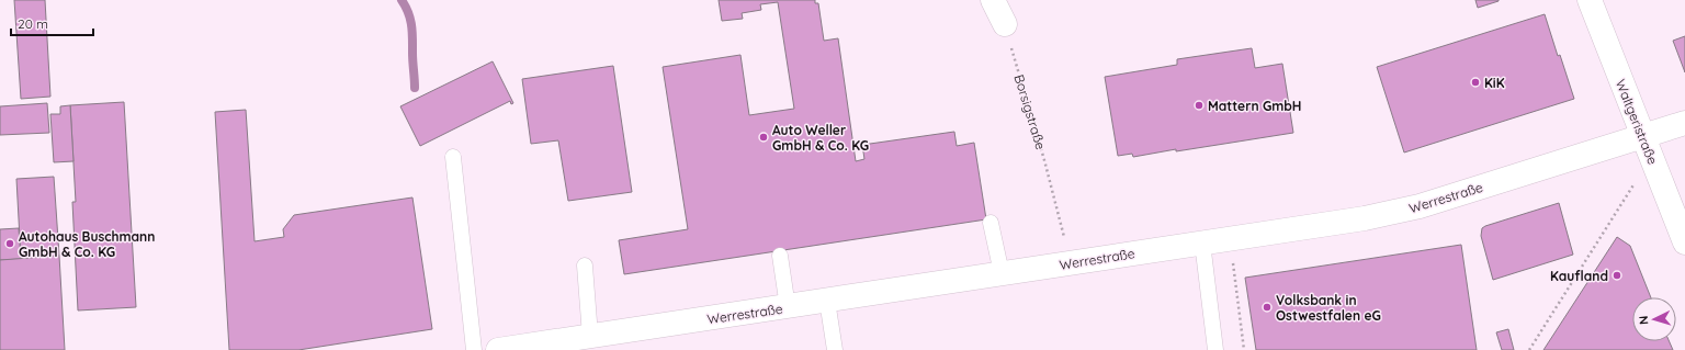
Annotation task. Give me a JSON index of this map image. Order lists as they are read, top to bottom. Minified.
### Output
{"streets":{"main road":["Waltgeristraße","Werrestraße"],"path":["Borsigstraße"]},"crossings":[["Waltgeristraße","Werrestraße"]],"places":["KiK","Mattern GmbH","Auto Weller GmbH & Co. KG","Autohaus Buschmann GmbH & Co. KG","Kaufland","Volksbank in Ostwestfalen eG"],"scale_bar":"20 m","north":"left"}
